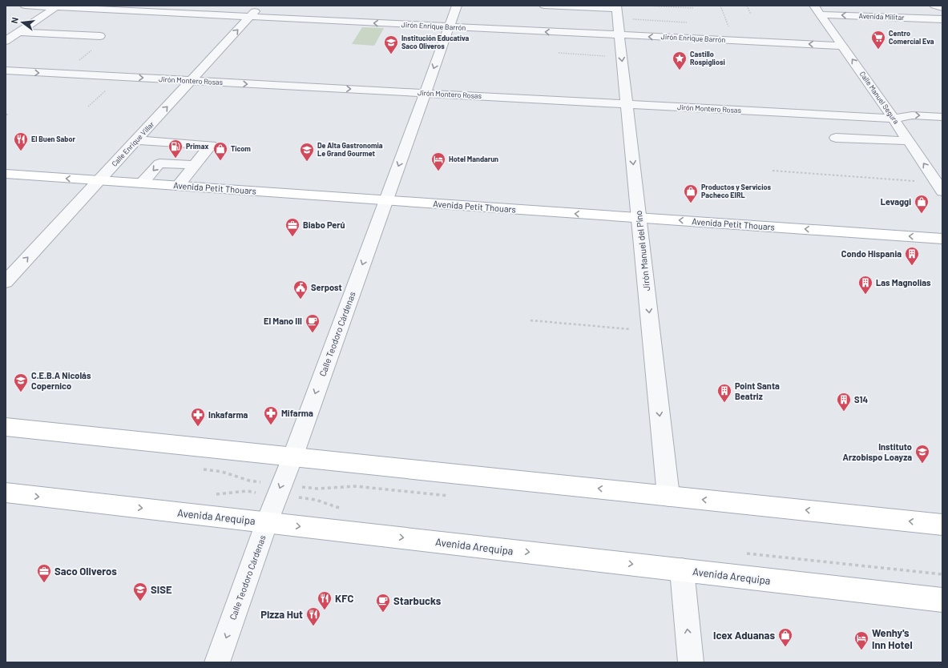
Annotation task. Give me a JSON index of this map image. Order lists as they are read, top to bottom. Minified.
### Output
{"streets":{"main road":["Avenida Petit Thouars","Avenida Arequipa"],"street":["Avenida Militar","Jirón Enrique Barrón","Jirón Montero Rosas","Calle Manuel Segura","Calle Enrique Villar","Jirón Manuel del Pino","Calle Teodoro Cárdenas"]},"crossings":[["Avenida Militar","Calle Manuel Segura"],["Jirón Enrique Barrón","Calle Manuel Segura"],["Jirón Enrique Barrón","Calle Enrique Villar"],["Jirón Enrique Barrón","Jirón Manuel del Pino"],["Jirón Enrique Barrón","Calle Teodoro Cárdenas"],["Jirón Montero Rosas","Calle Manuel Segura"],["Jirón Montero Rosas","Calle Enrique Villar"],["Jirón Montero Rosas","Jirón Manuel del Pino"],["Jirón Montero Rosas","Calle Teodoro Cárdenas"],["Calle Enrique Villar","Avenida Petit Thouars"],["Avenida Petit Thouars","Jirón Manuel del Pino"],["Avenida Petit Thouars","Calle Teodoro Cárdenas"],["Calle Teodoro Cárdenas","Avenida Arequipa"]],"one_way":["Jirón Enrique Barrón","Jirón Montero Rosas","Calle Manuel Segura","Calle Enrique Villar","Avenida Petit Thouars","Jirón Manuel del Pino","Calle Teodoro Cárdenas"],"places":{"supermarket":["Centro Comercial Eva"],"school or university":["Institución Educativa Saco Oliveros","De Alta Gastronomia Le Grand Gourmet","C.E.B.A Nicolás Copernico","Instituto Arzobispo Loayza","SISE"],"place":["Castillo Rospigliosi"],"restaurant":["El Buen Sabor","KFC","Pizza Hut"],"fuel station":["Primax"],"shop":["Ticom","Productos y Servicios Pacheco EIRL","Levaggi","Icex Aduanas"],"hotel":["Hotel Mandarun","Wenhy's Inn Hotel"],"office":["Biabo Perú","Saco Oliveros"],"building":["Condo Hispania","Las Magnolias","Point Santa Beatriz","S14"],"public building":["Serpost"],"cafe":["El Mano III","Starbucks"],"pharmacy":["Mifarma","Inkafarma"]},"north":"left"}
